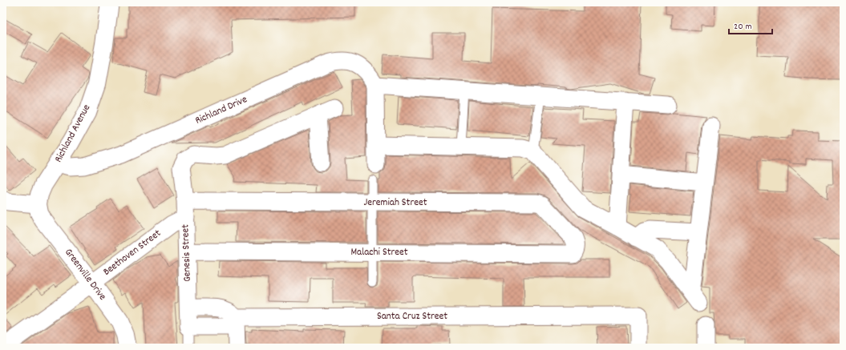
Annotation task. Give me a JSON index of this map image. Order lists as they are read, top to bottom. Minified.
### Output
{"streets":{"street":["Richland Drive","Richland Avenue","Jeremiah Street","Malachi Street","Beethoven Street","Genesis Street","Greenville Drive","Santa Cruz Street"]},"crossings":[["Richland Drive","Richland Avenue"],["Richland Avenue","Greenville Drive"],["Jeremiah Street","Malachi Street"],["Jeremiah Street","Beethoven Street"],["Jeremiah Street","Genesis Street"],["Malachi Street","Genesis Street"],["Beethoven Street","Genesis Street"],["Beethoven Street","Greenville Drive"],["Genesis Street","Santa Cruz Street"]],"scale_bar":"20 m"}
